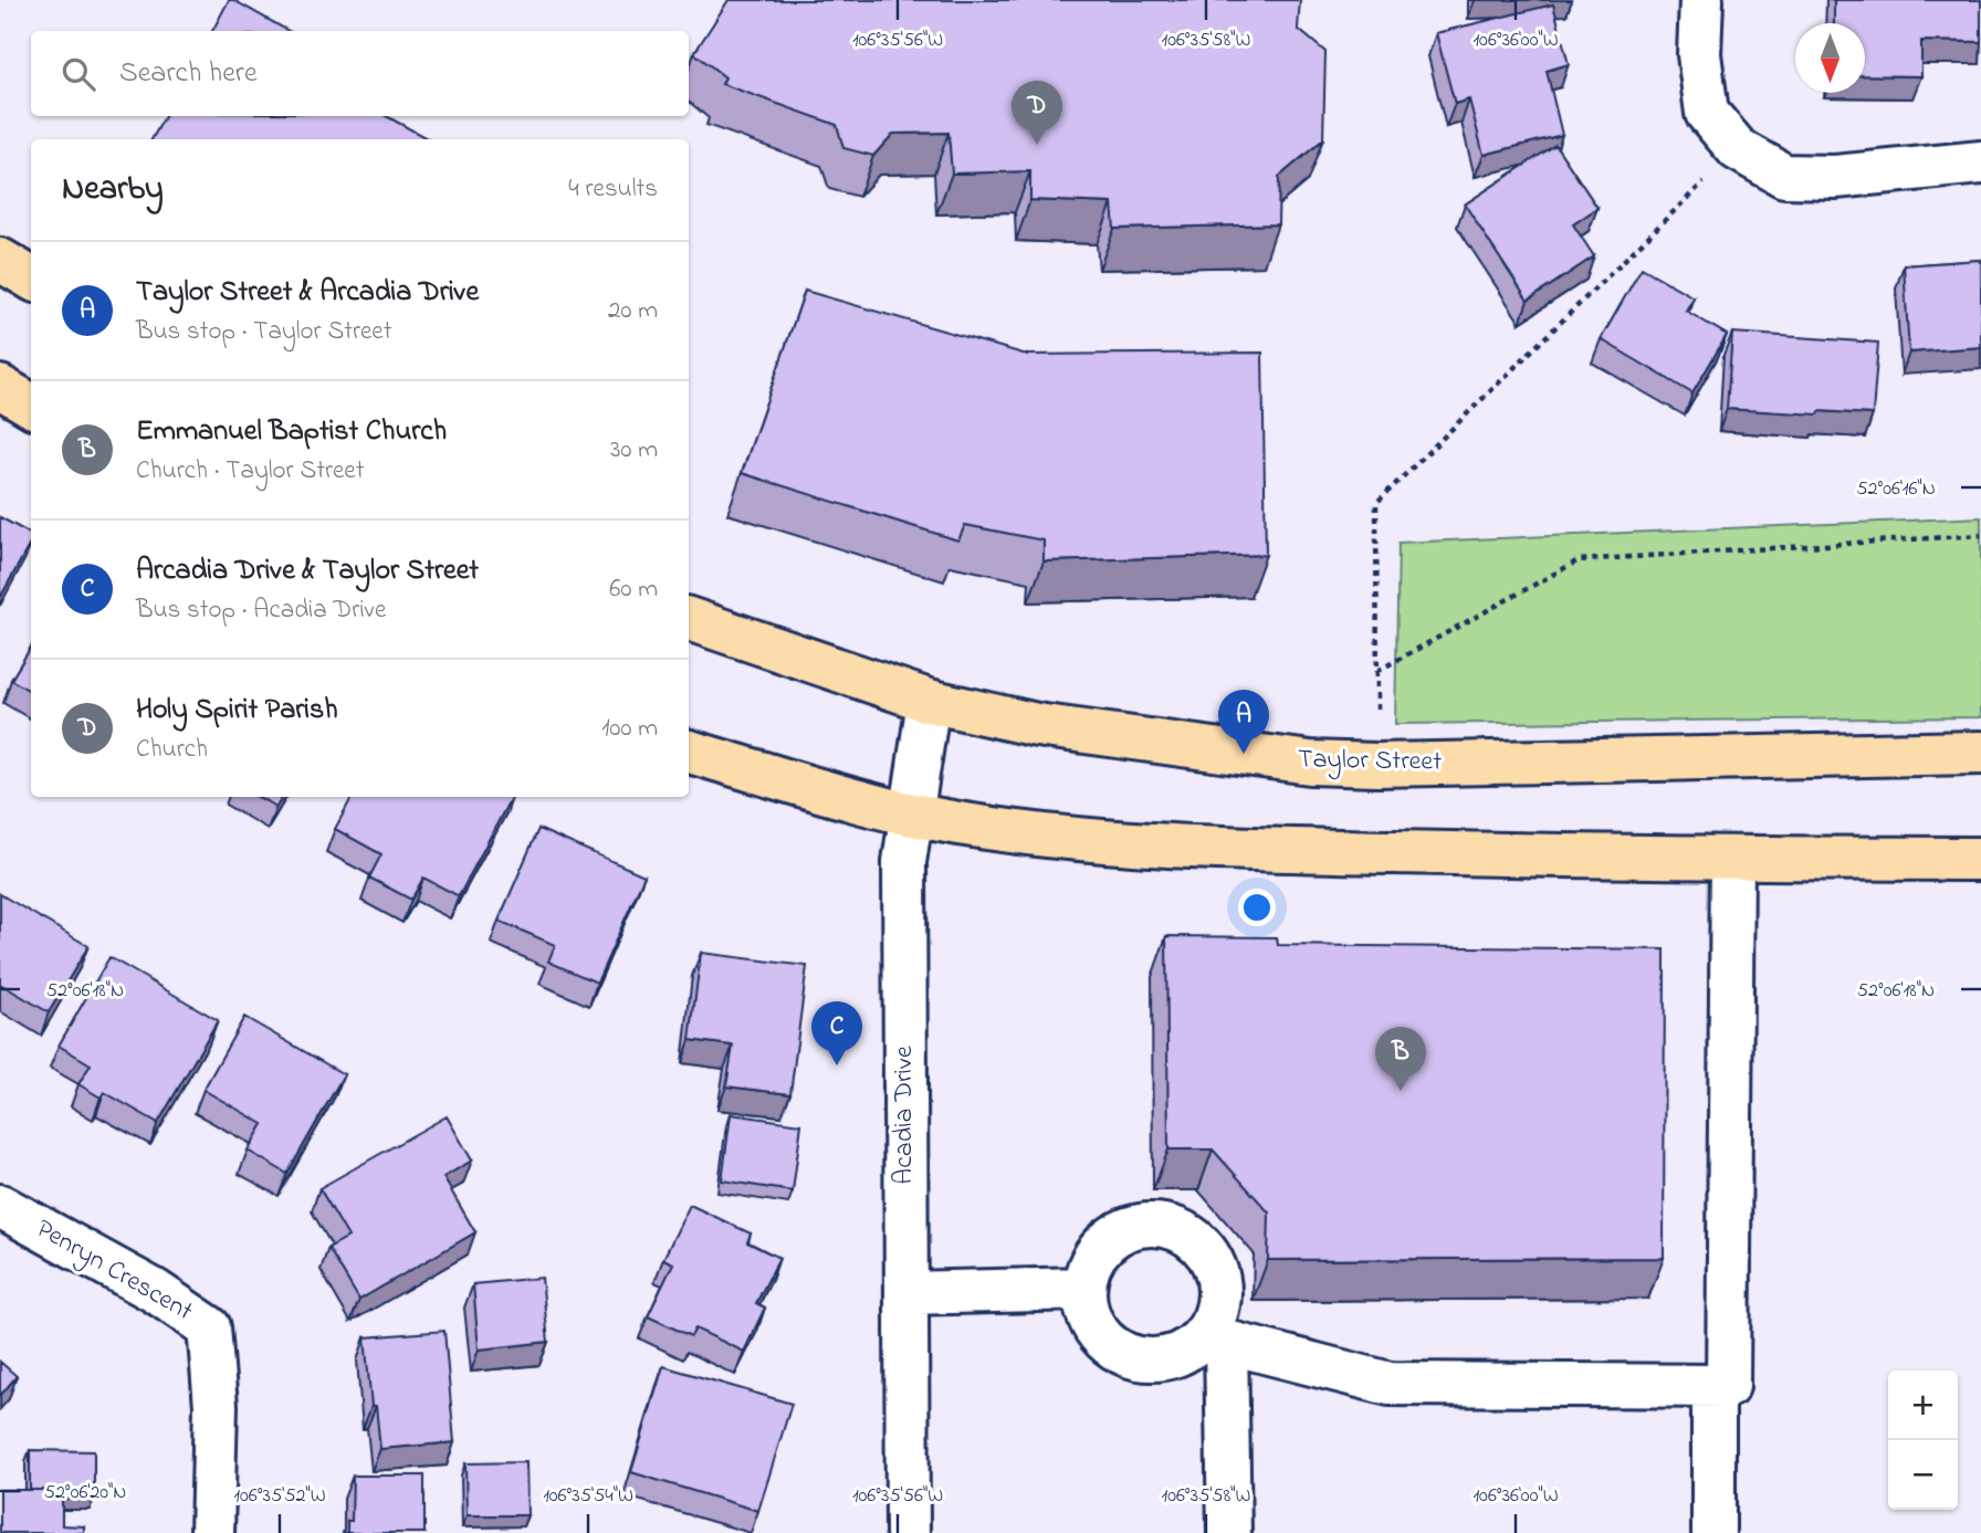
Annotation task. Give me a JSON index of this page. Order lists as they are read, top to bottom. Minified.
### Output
{"streets":{"main road":["Taylor Street"],"street":["Acadia Drive","Penryn Crescent"]},"crossings":[["Taylor Street","Acadia Drive"]],"north":"bottom","page":{"search":"Search here","pins":["D","A","C","B"],"heading":["Nearby","4 results"],"list":[{"mark":"A","name":"Taylor Street & Arcadia Drive","note":"Bus stop · Taylor Street","value":"20 m"},{"mark":"B","name":"Emmanuel Baptist Church","note":"Church · Taylor Street","value":"30 m"},{"mark":"C","name":"Arcadia Drive & Taylor Street","note":"Bus stop · Acadia Drive","value":"60 m"},{"mark":"D","name":"Holy Spirit Parish","note":"Church","value":"100 m"}],"map_buttons":["+","−"]},"coordinates":["106°35'56\"W","106°35'58\"W","106°36'00\"W","52°06'16\"N","52°06'18\"N","52°06'20\"N","106°35'52\"W","106°35'54\"W"]}
